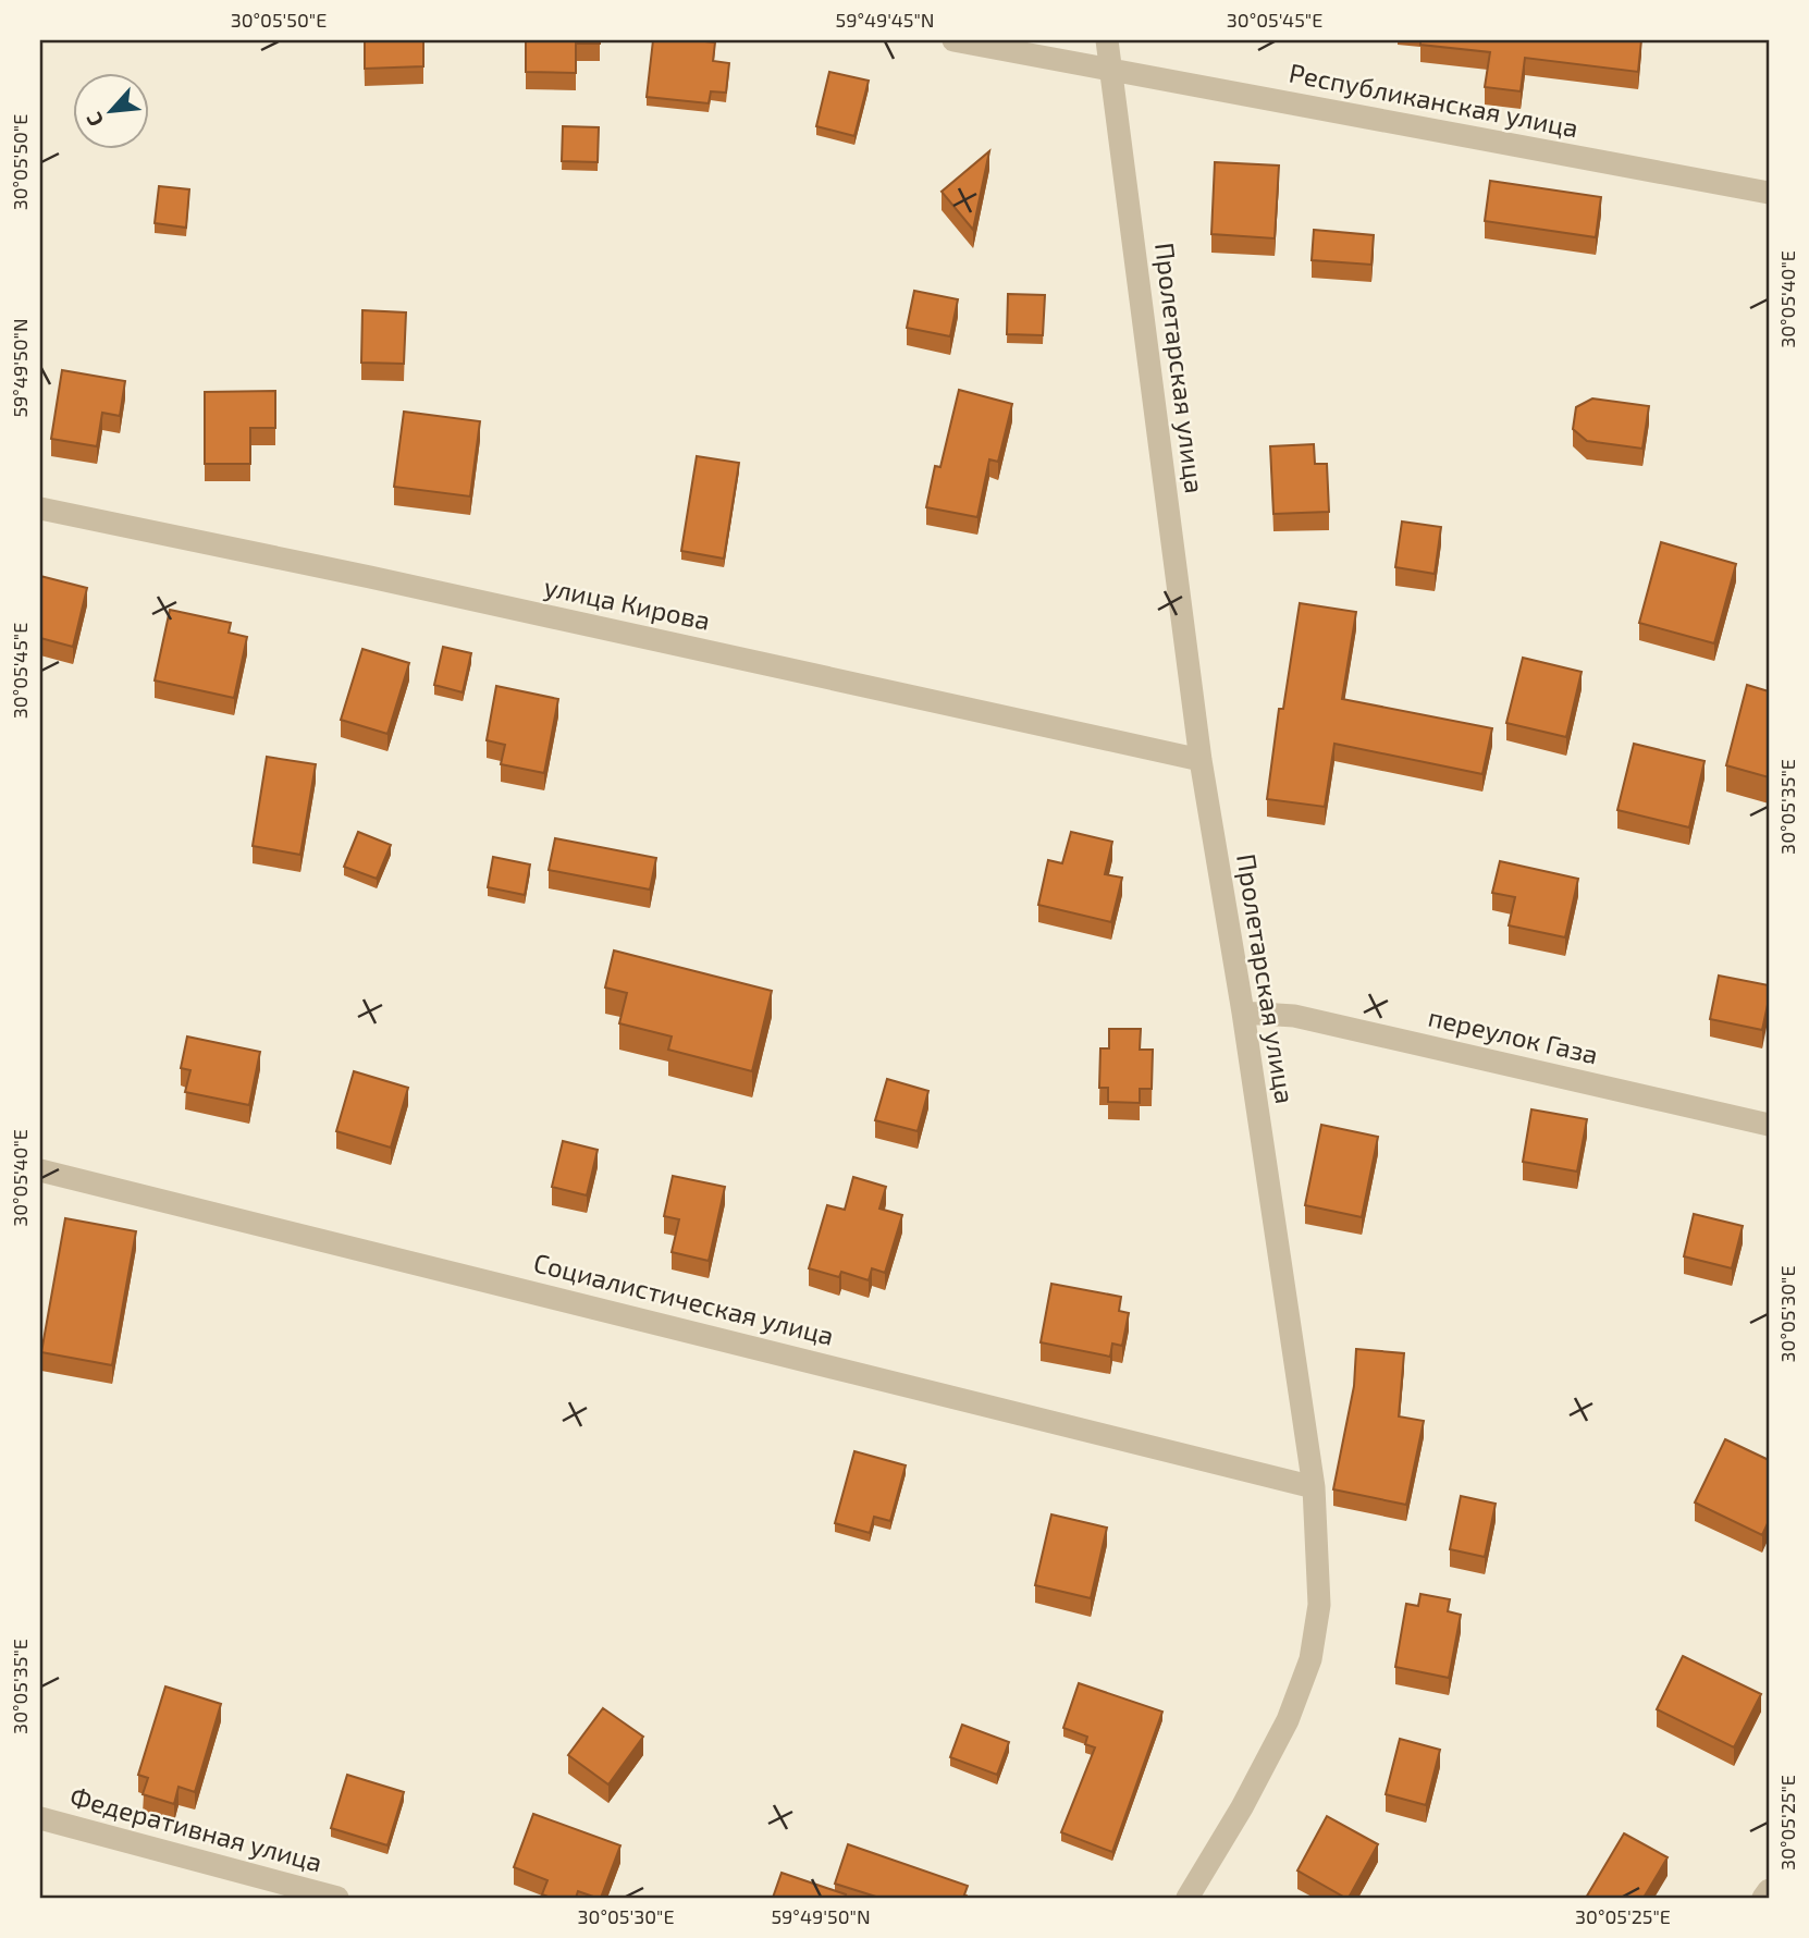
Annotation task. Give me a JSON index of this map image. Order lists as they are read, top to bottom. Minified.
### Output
{"streets":{"street":["Республиканская улица","Пролетарская улица","улица Кирова","переулок Газа","Социалистическая улица","Федеративная улица"]},"crossings":[["Республиканская улица","Пролетарская улица"],["Пролетарская улица","улица Кирова"],["Пролетарская улица","переулок Газа"],["Пролетарская улица","Социалистическая улица"]],"north":"bottom left","coordinates":["30°05'50\"E","59°49'45\"N","30°05'45\"E","30°05'40\"E","59°49'50\"N","30°05'35\"E","30°05'30\"E","30°05'25\"E"]}
